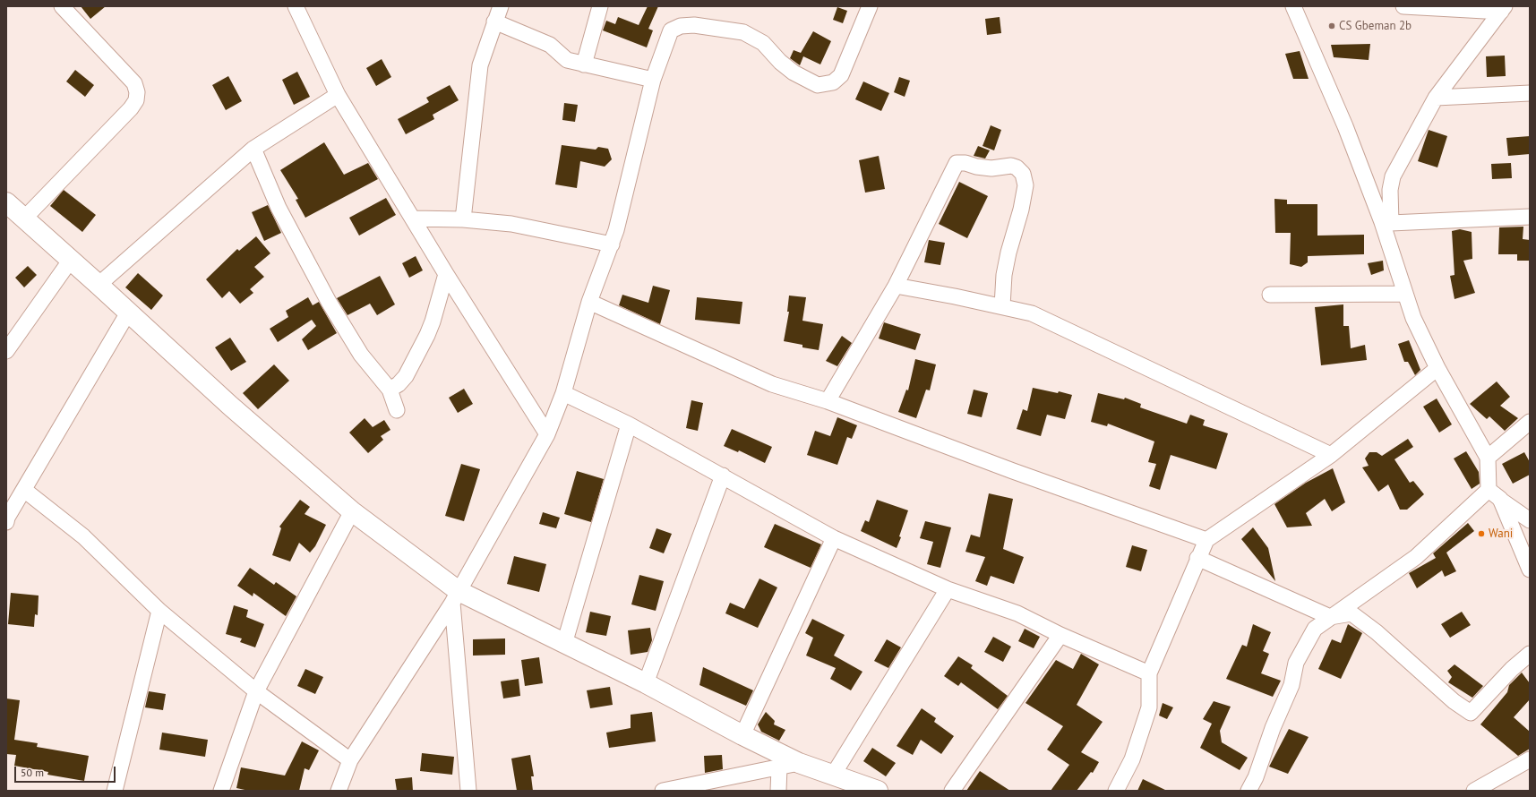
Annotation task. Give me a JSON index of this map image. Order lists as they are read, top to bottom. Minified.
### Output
{"places":["CS Gbeman 2b","Wani"],"scale_bar":"50 m"}
